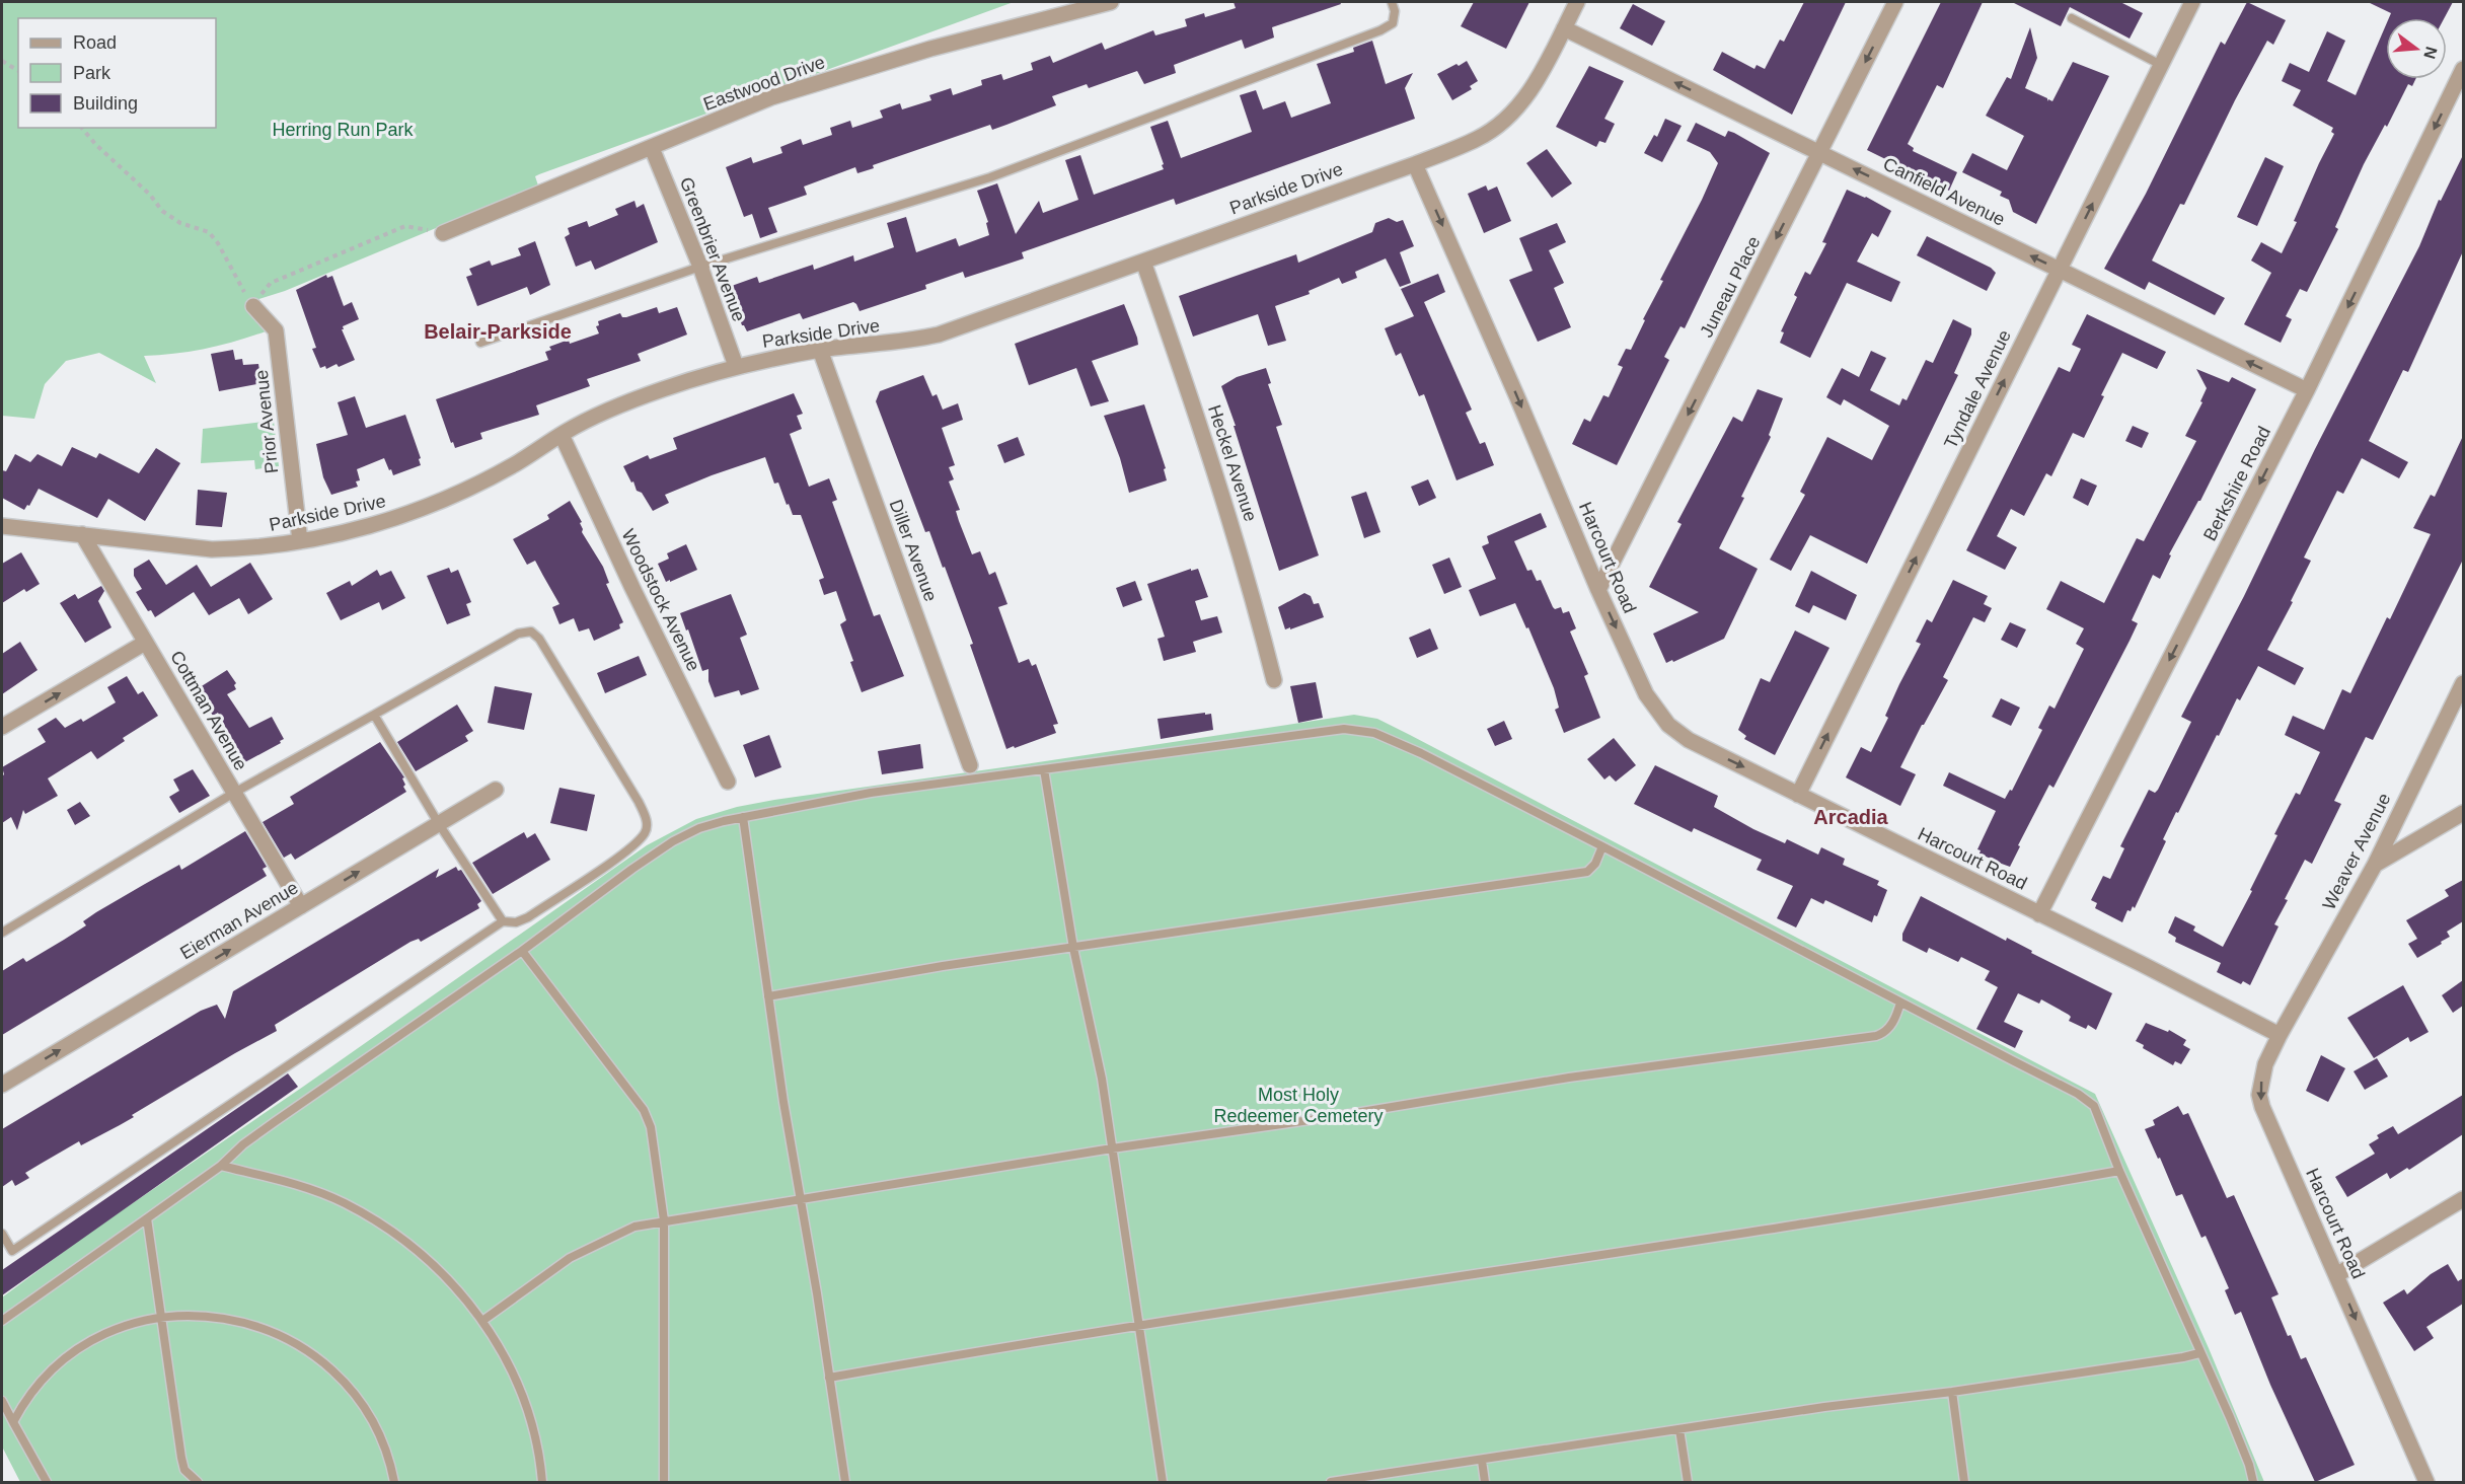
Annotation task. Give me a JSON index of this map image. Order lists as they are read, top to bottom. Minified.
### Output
{"streets":{"street":["Eastwood Drive","Parkside Drive","Canfield Avenue","Greenbrier Avenue","Juneau Place","Tyndale Avenue","Prior Avenue","Heckel Avenue","Berkshire Road","Diller Avenue","Harcourt Road","Woodstock Avenue","Cottman Avenue","Weaver Avenue","Eierman Avenue"]},"crossings":[["Eastwood Drive","Greenbrier Avenue"],["Parkside Drive","Canfield Avenue"],["Parkside Drive","Greenbrier Avenue"],["Parkside Drive","Prior Avenue"],["Parkside Drive","Heckel Avenue"],["Parkside Drive","Diller Avenue"],["Parkside Drive","Harcourt Road"],["Parkside Drive","Woodstock Avenue"],["Parkside Drive","Cottman Avenue"],["Canfield Avenue","Juneau Place"],["Canfield Avenue","Tyndale Avenue"],["Canfield Avenue","Berkshire Road"],["Juneau Place","Harcourt Road"],["Tyndale Avenue","Harcourt Road"],["Berkshire Road","Harcourt Road"],["Harcourt Road","Weaver Avenue"],["Cottman Avenue","Eierman Avenue"]],"one_way":["Canfield Avenue","Juneau Place","Tyndale Avenue","Berkshire Road","Harcourt Road","Eierman Avenue"],"districts":["Belair-Parkside","Arcadia"],"parks":["Herring Run Park","Most Holy Redeemer Cemetery"],"legend":["Road","Park","Building"],"north":"right"}
